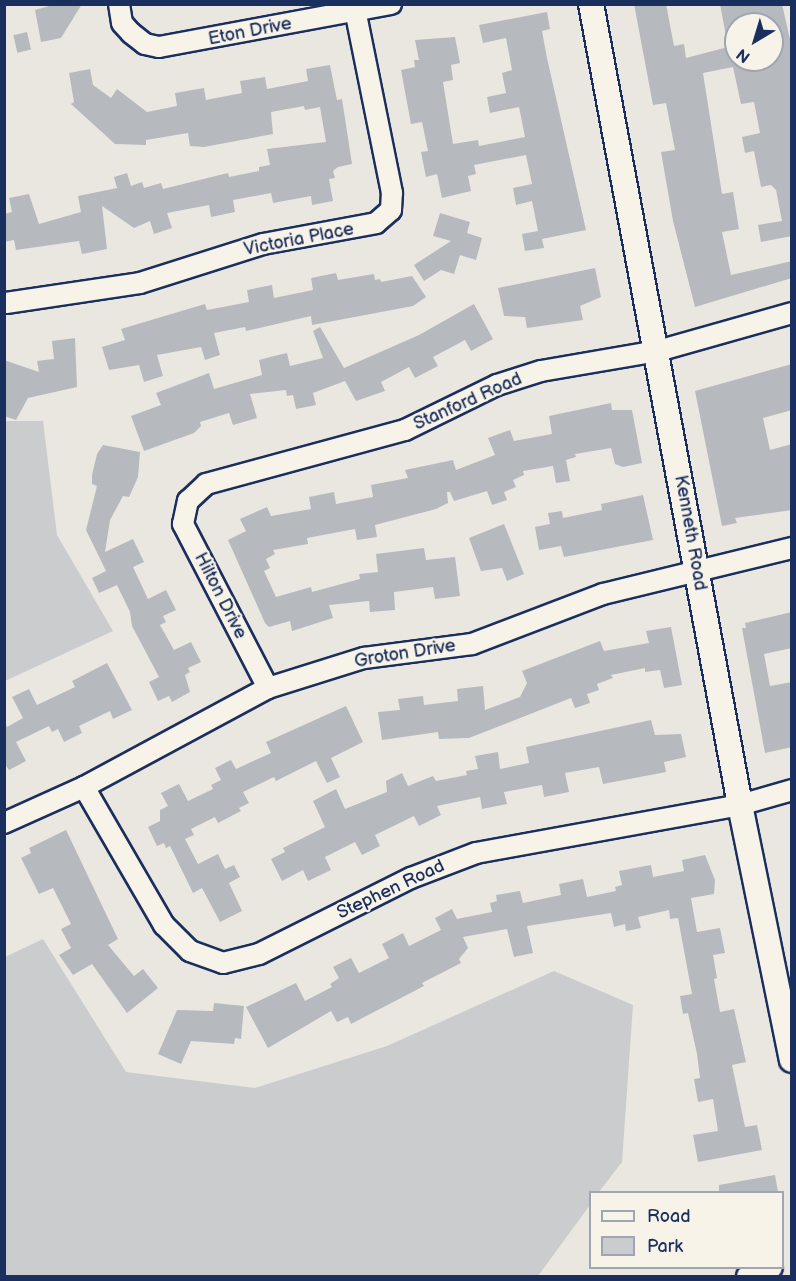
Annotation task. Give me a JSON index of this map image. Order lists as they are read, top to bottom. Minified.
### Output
{"streets":{"street":["Eton Drive","Victoria Place","Stanford Road","Kenneth Road","Hilton Drive","Groton Drive","Stephen Road"]},"crossings":[["Eton Drive","Victoria Place"],["Stanford Road","Kenneth Road"],["Stanford Road","Hilton Drive"],["Kenneth Road","Groton Drive"],["Kenneth Road","Stephen Road"],["Hilton Drive","Groton Drive"],["Groton Drive","Stephen Road"]],"legend":["Road","Park"],"north":"bottom left"}
